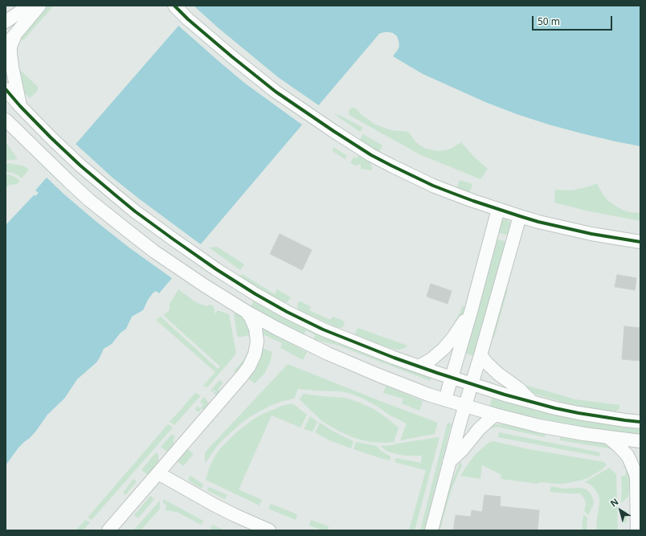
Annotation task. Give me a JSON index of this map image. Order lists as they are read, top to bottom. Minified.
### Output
{"scale_bar":"50 m","north":"top left"}
